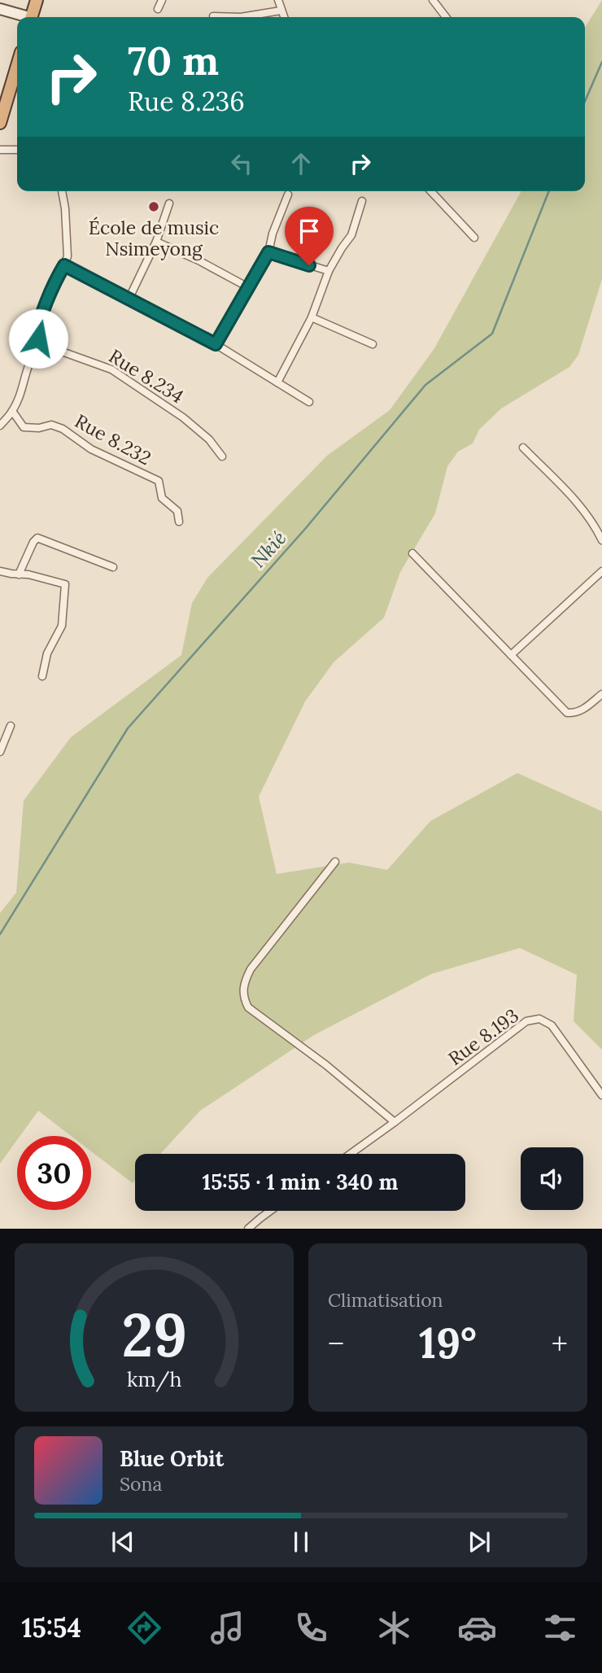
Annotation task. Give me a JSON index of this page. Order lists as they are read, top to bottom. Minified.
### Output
{"streets":{"street":["Rue 8.234","Rue 8.232","Rue 8.193"]},"water":["Nkié"],"places":["École de music Nsimeyong"],"page":{"turn":["70 m","Rue 8.236"],"limit":"30","trip":"15:55 · 1 min · 340 m","tile":"Climatisation","heat":["−","19°","+"],"song":["Blue Orbit","Sona"],"tabs":"15:54","gauge":["29","km/h"]}}
